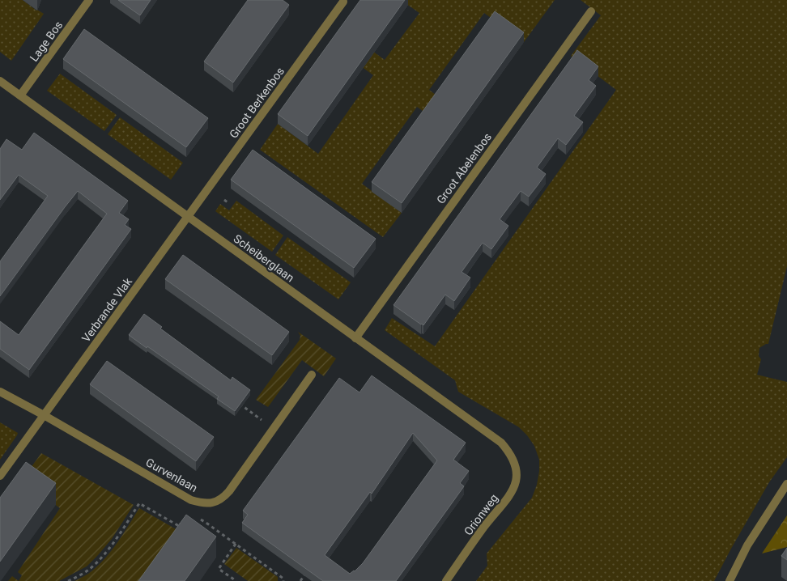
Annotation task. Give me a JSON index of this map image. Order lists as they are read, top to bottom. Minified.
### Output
{"streets":{"street":["Lage Bos","Groot Berkenbos","Groot Abelenbos","Scheiberglaan","Verbrande Vlak","Gurvenlaan","Orionweg"]},"crossings":[["Lage Bos","Scheiberglaan"],["Groot Berkenbos","Scheiberglaan"],["Groot Berkenbos","Verbrande Vlak"],["Groot Abelenbos","Scheiberglaan"],["Scheiberglaan","Verbrande Vlak"],["Scheiberglaan","Orionweg"],["Verbrande Vlak","Gurvenlaan"]]}
